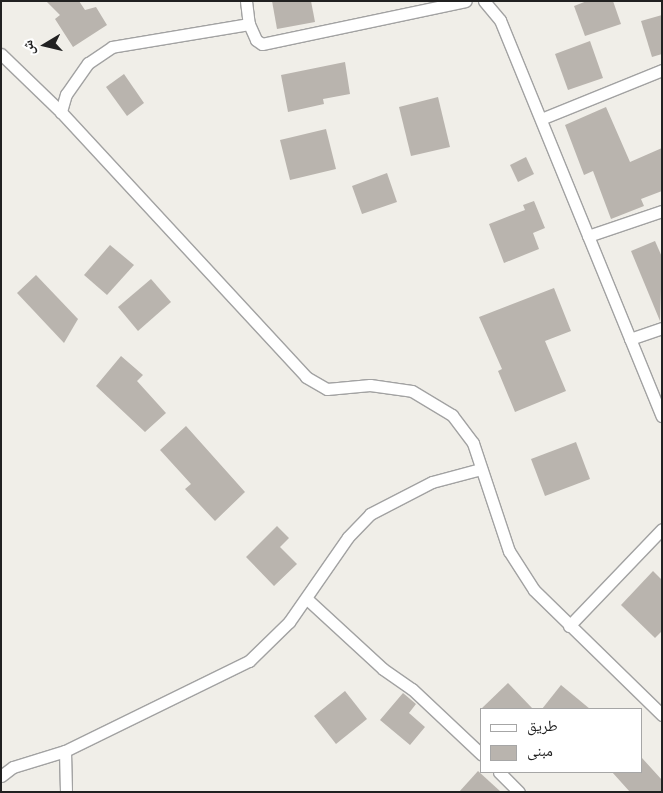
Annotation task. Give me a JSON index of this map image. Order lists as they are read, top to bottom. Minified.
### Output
{"legend":["طريق","مبنى"],"north":"left"}
